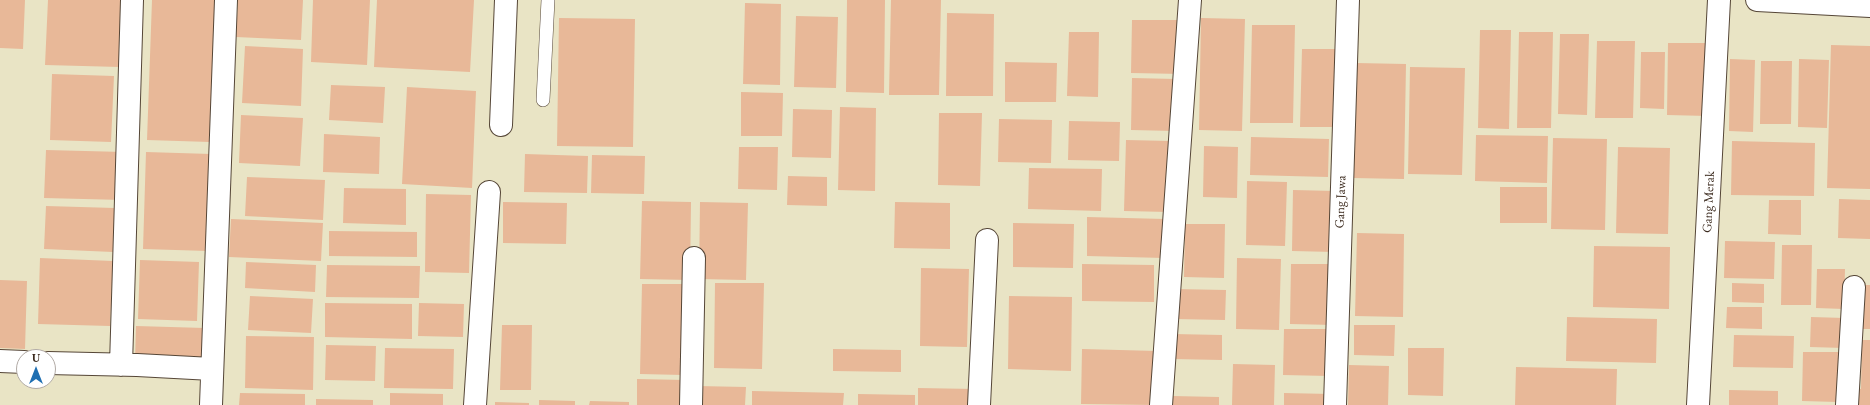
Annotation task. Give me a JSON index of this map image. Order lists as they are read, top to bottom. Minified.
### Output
{"streets":{"street":["Gang Jawa","Gang Merak"]},"north":"top"}
